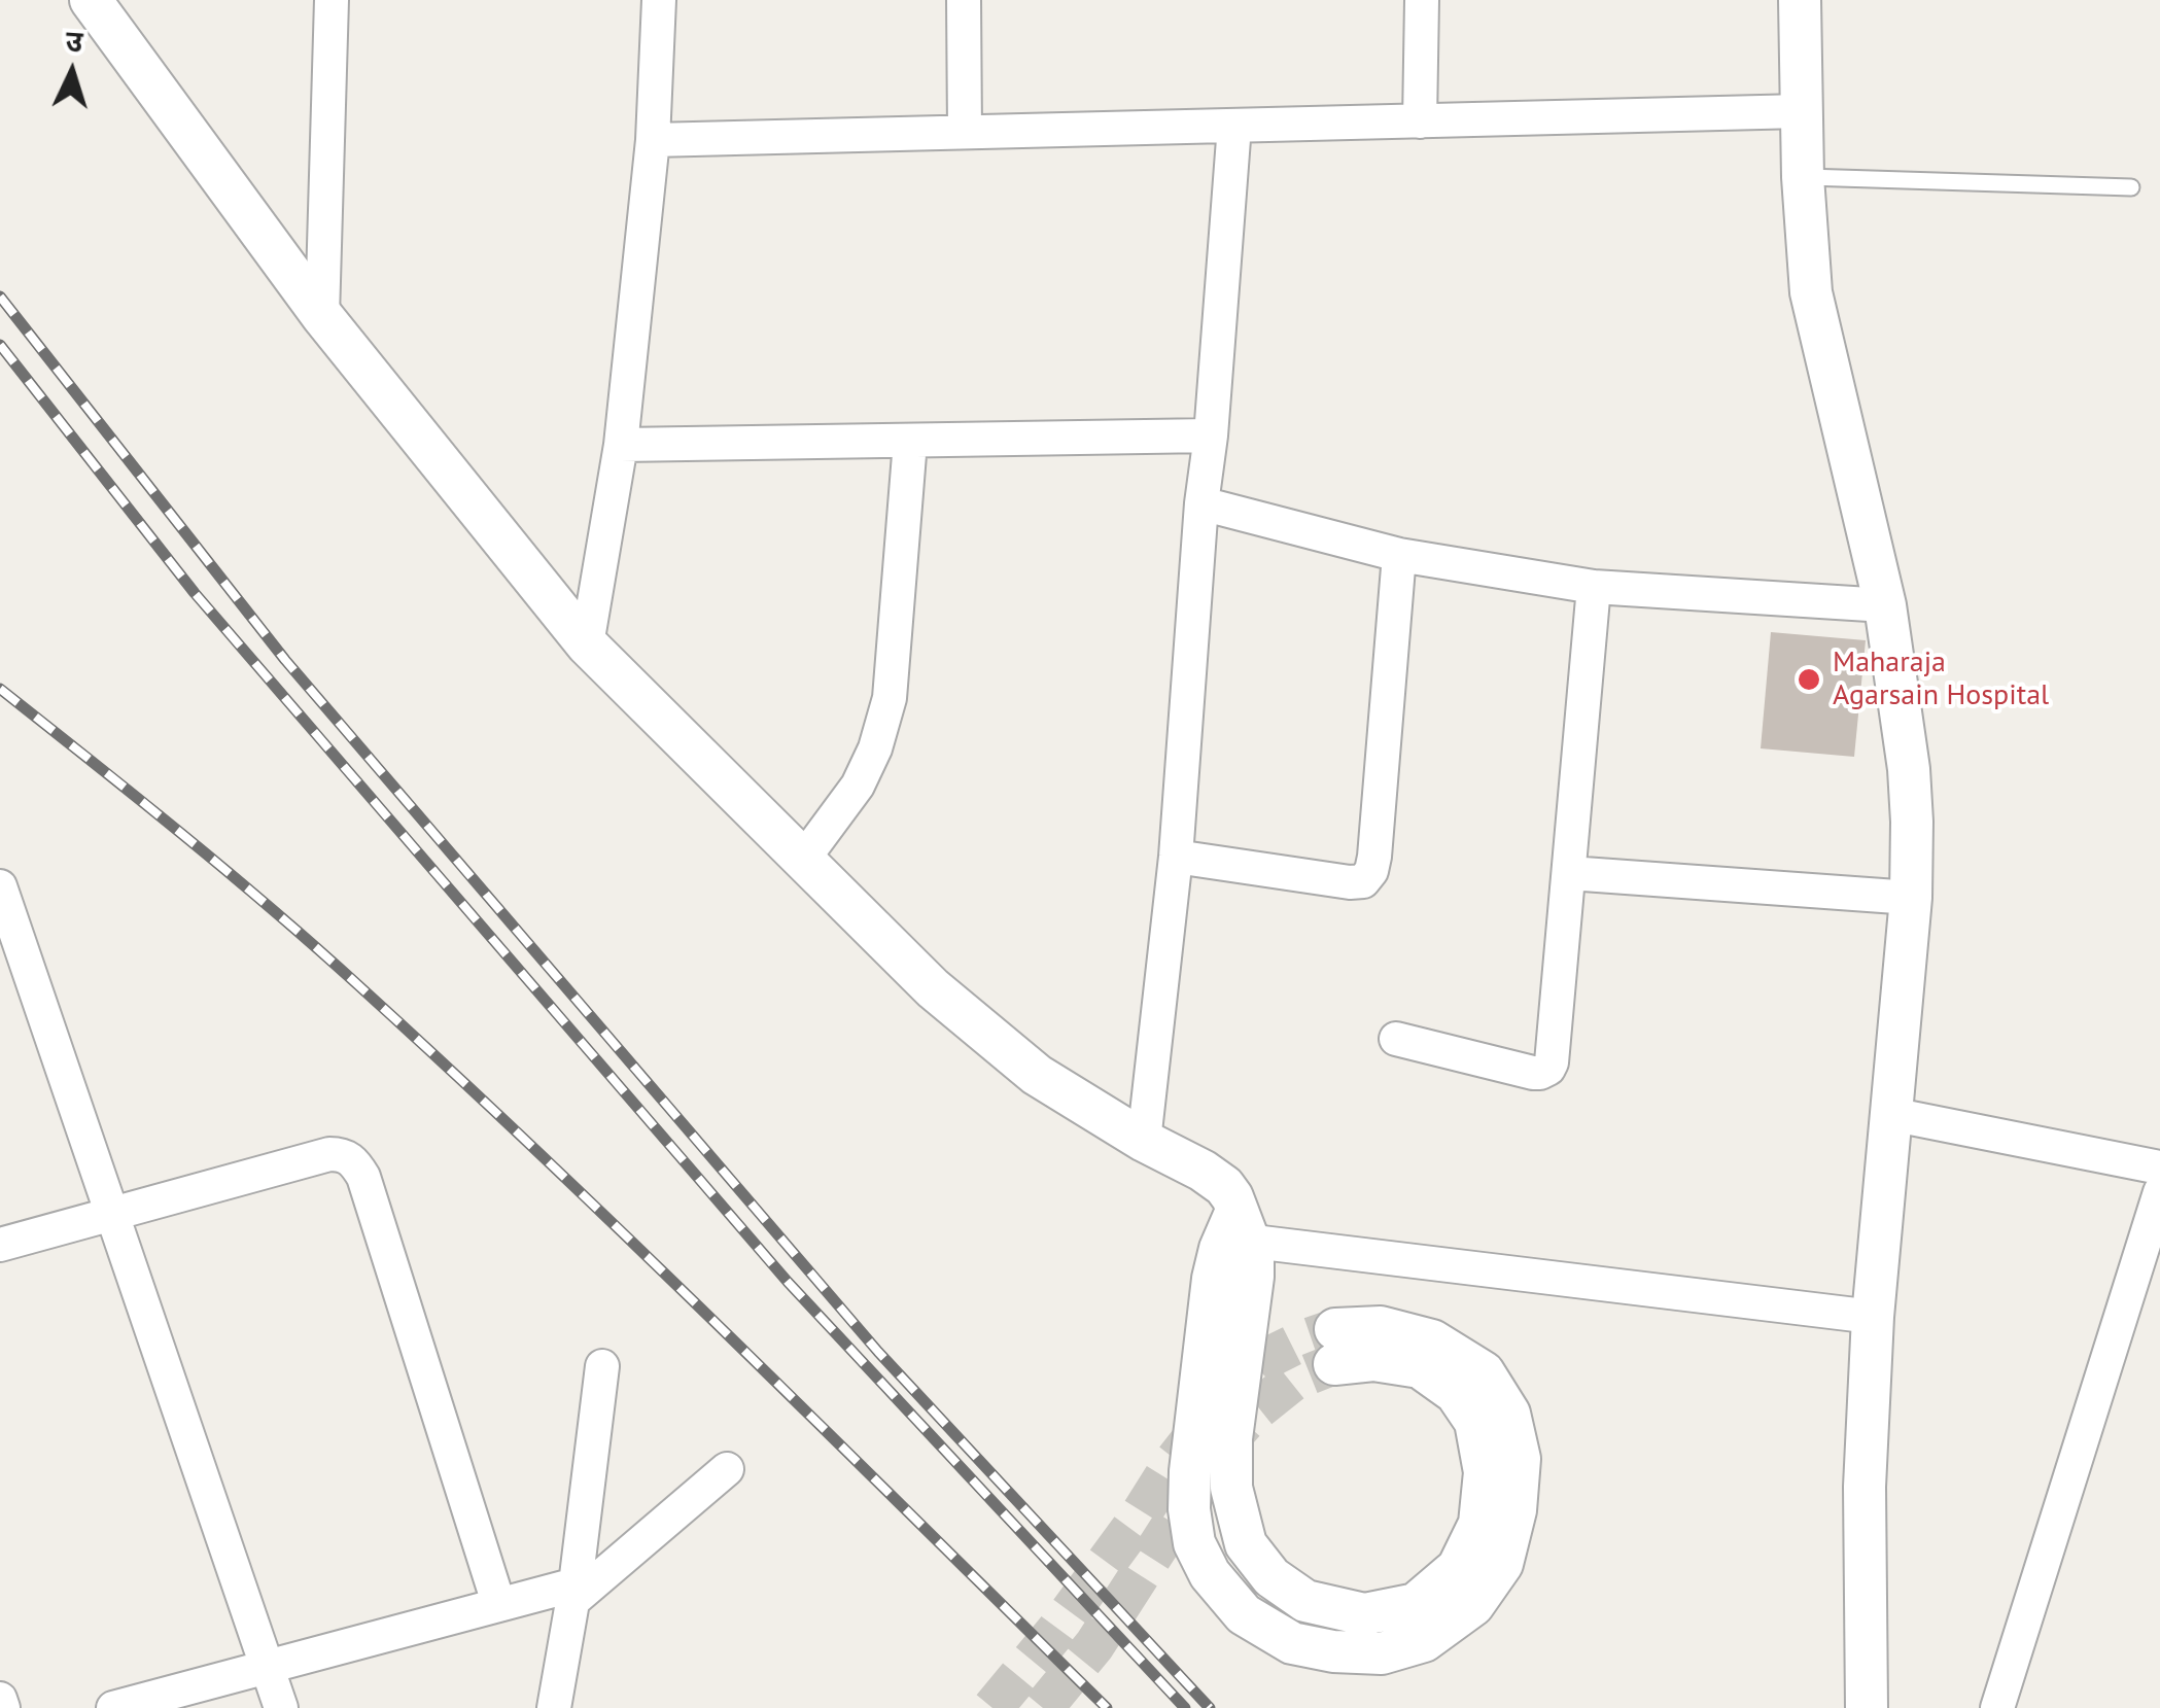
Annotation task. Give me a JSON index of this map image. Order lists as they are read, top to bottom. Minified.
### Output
{"places":["Maharaja Agarsain Hospital"],"north":"top"}
